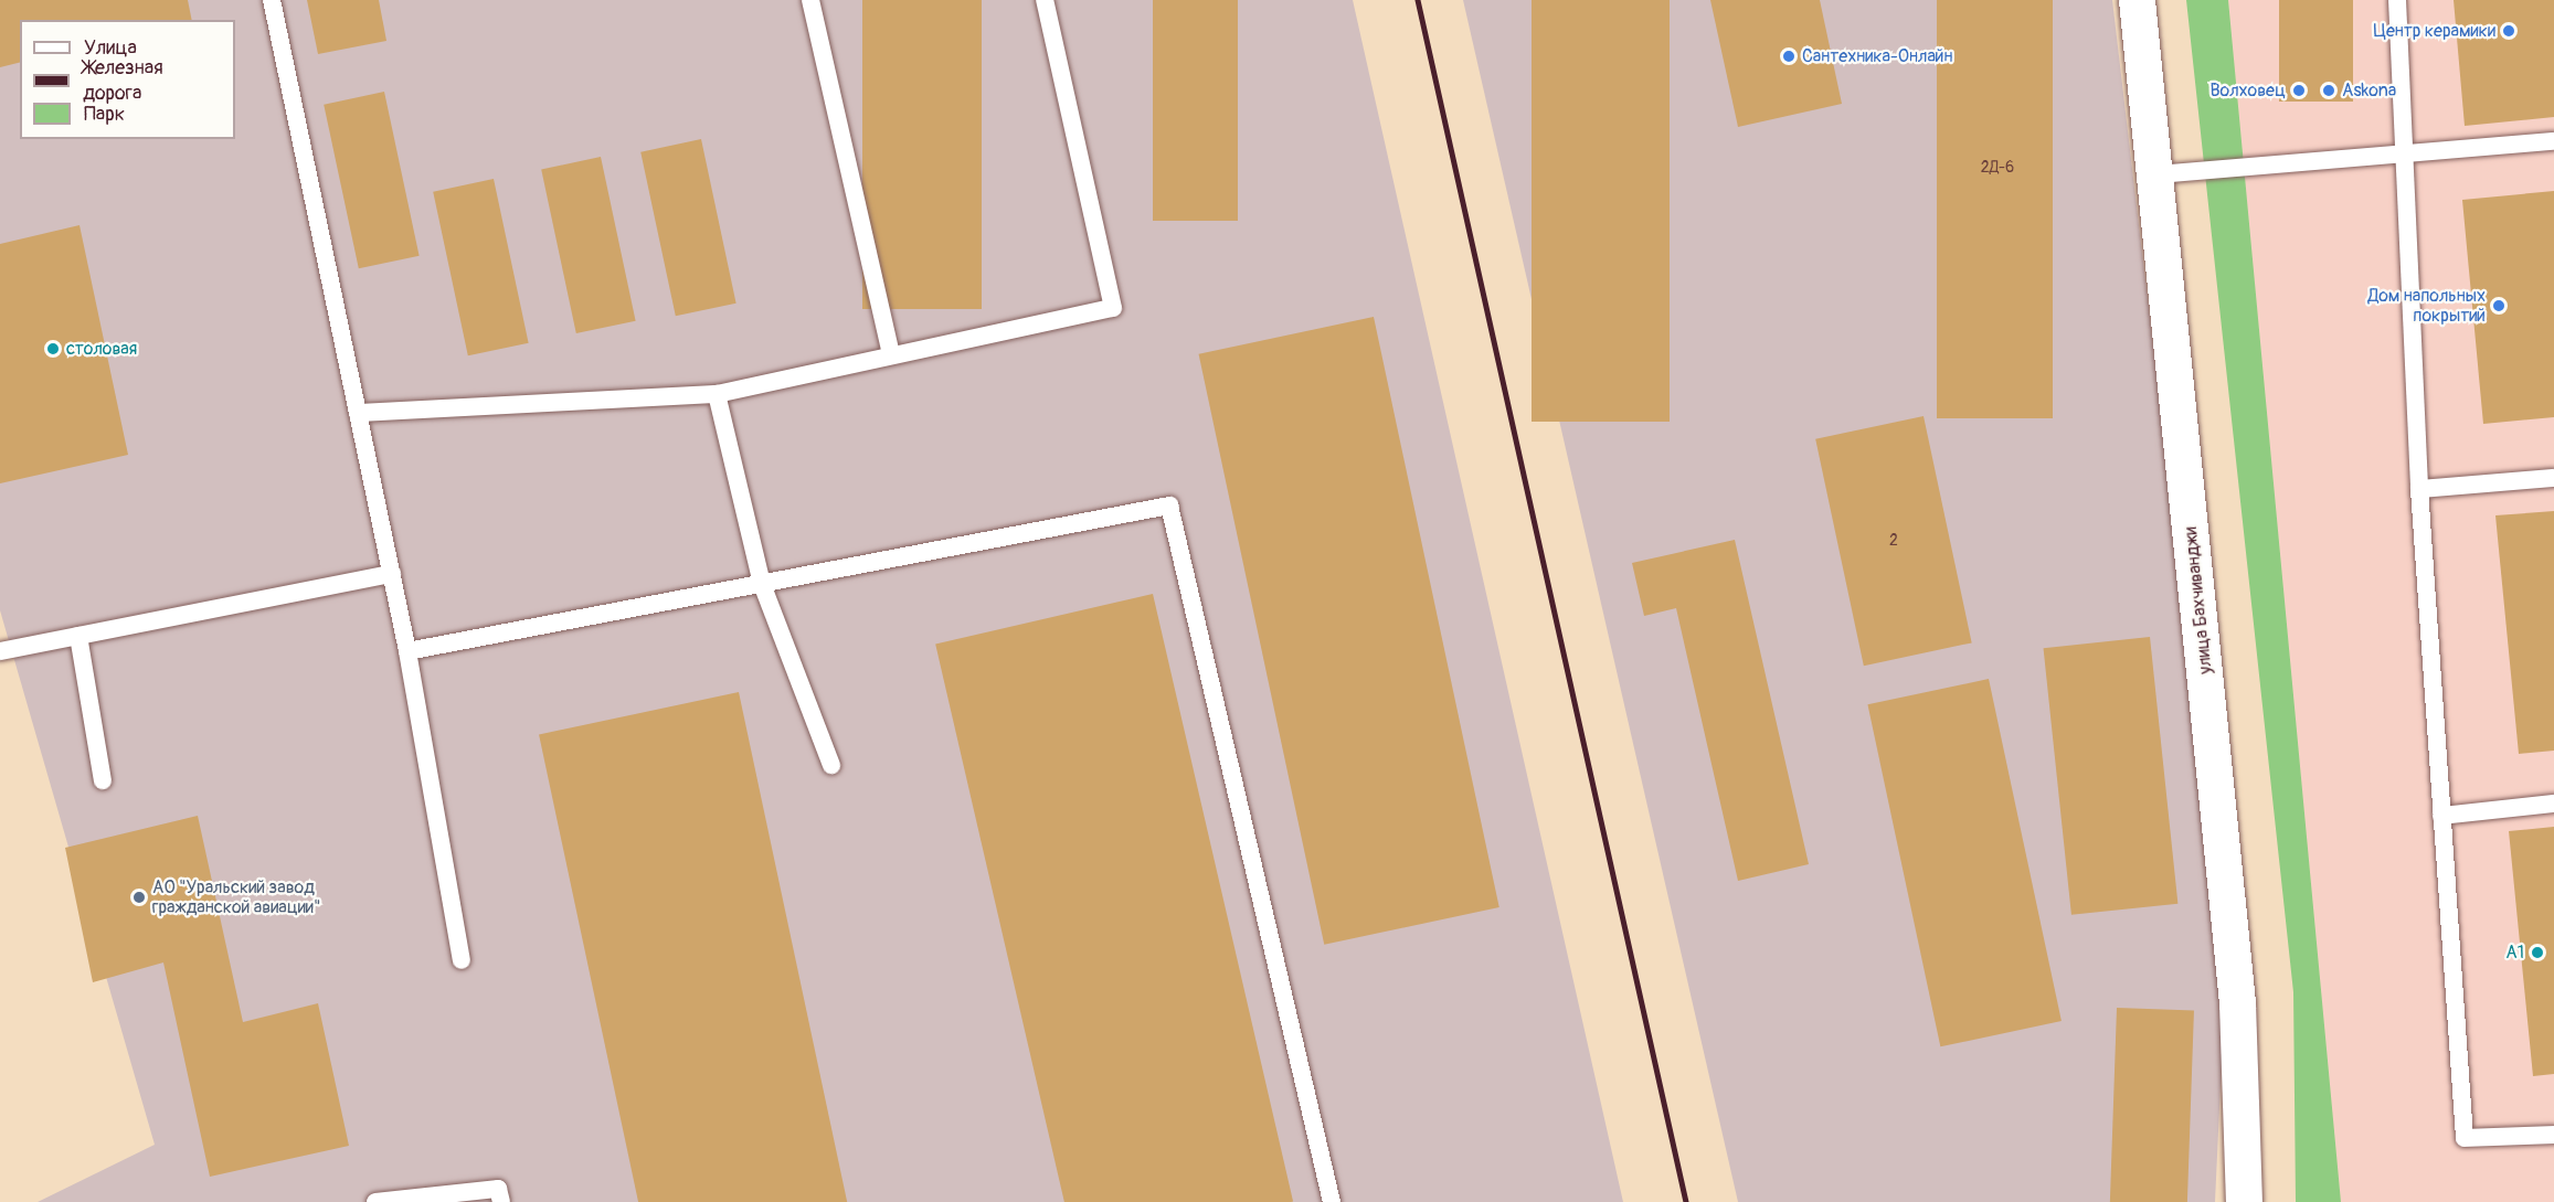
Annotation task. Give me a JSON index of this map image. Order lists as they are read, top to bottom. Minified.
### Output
{"streets":{"main road":["улица Бахчиванджи"]},"places":["Центр керамики","Сантехника-Онлайн","Волховец","Askona","Дом напольных покрытий","столовая","АО \"Уральский завод гражданской авиации\"","A1"],"house_numbers":["2Д-6","2"],"legend":["Улица","Железная дорога","Парк"]}
